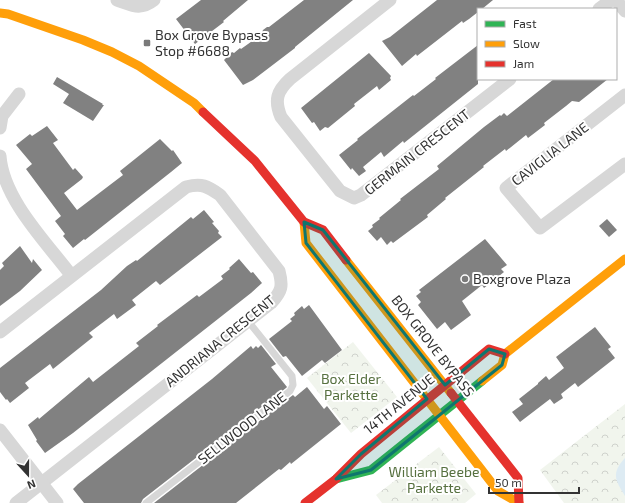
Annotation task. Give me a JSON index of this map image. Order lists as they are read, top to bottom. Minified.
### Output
{"streets":{"main road":["BOX GROVE BYPASS","14TH AVENUE"],"street":["GERMAIN CRESCENT","CAVIGLIA LANE","ANDRIANA CRESCENT"],"lane":["SELLWOOD LANE"]},"crossings":[["ANDRIANA CRESCENT","SELLWOOD LANE"],["BOX GROVE BYPASS","14TH AVENUE"]],"parks":["Box Elder Parkette","William Beebe Parkette"],"places":{"transit":["Box Grove Bypass Stop #6688"],"other":["Boxgrove Plaza"]},"legend":["Fast","Slow","Jam"],"scale_bar":"50 m","north":"bottom"}
